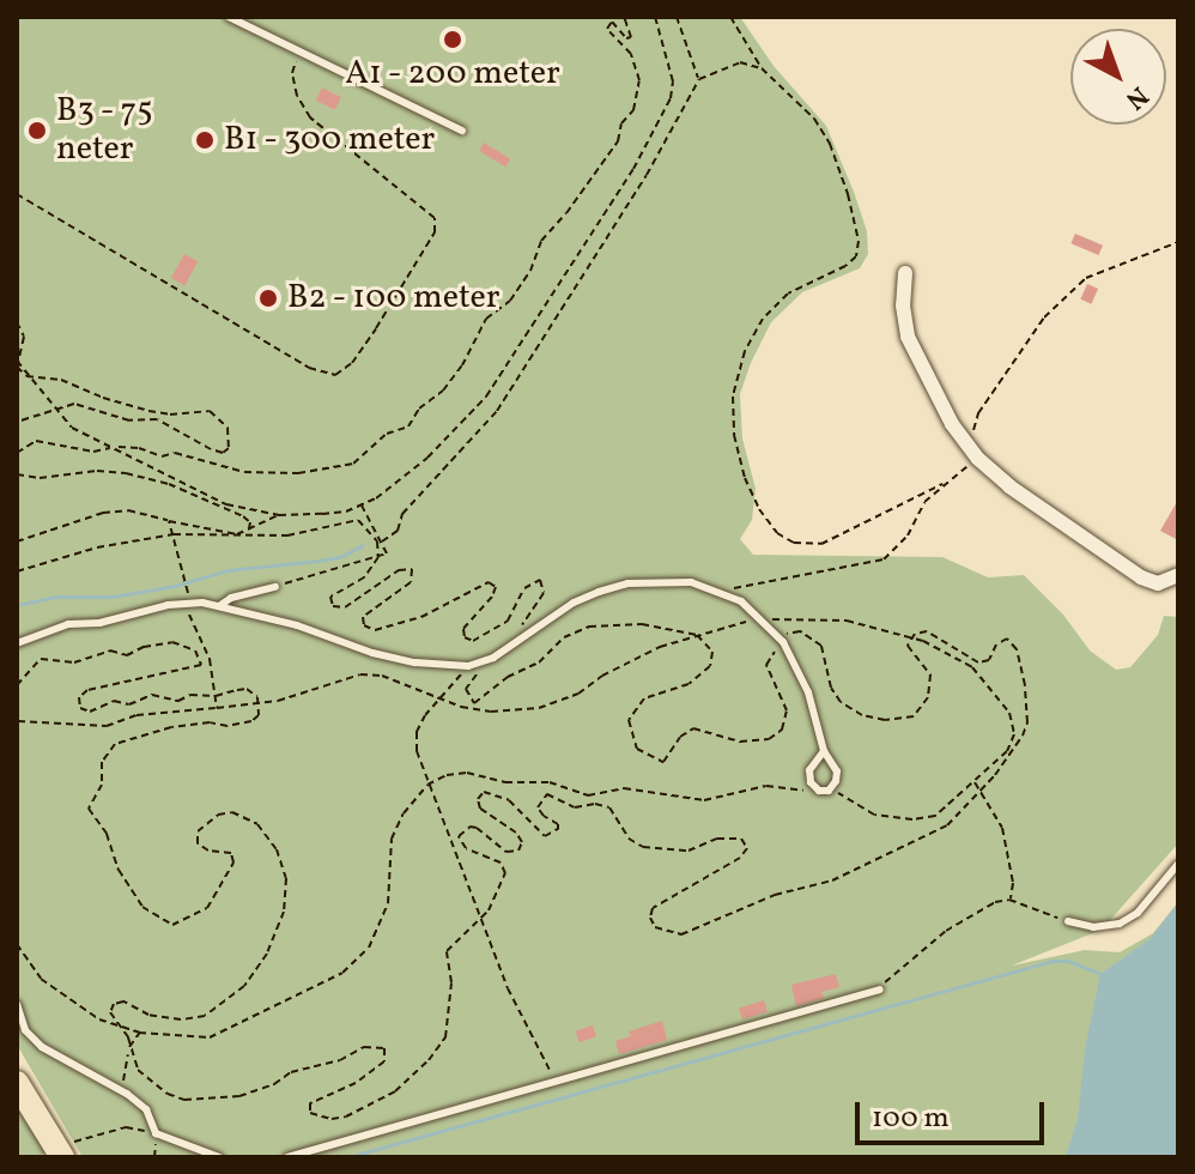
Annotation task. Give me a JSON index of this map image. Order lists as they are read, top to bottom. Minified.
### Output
{"places":["A1 - 200 meter","B3 - 75 neter","B1 - 300 meter","B2 - 100 meter"],"scale_bar":"100 m","north":"bottom right"}
